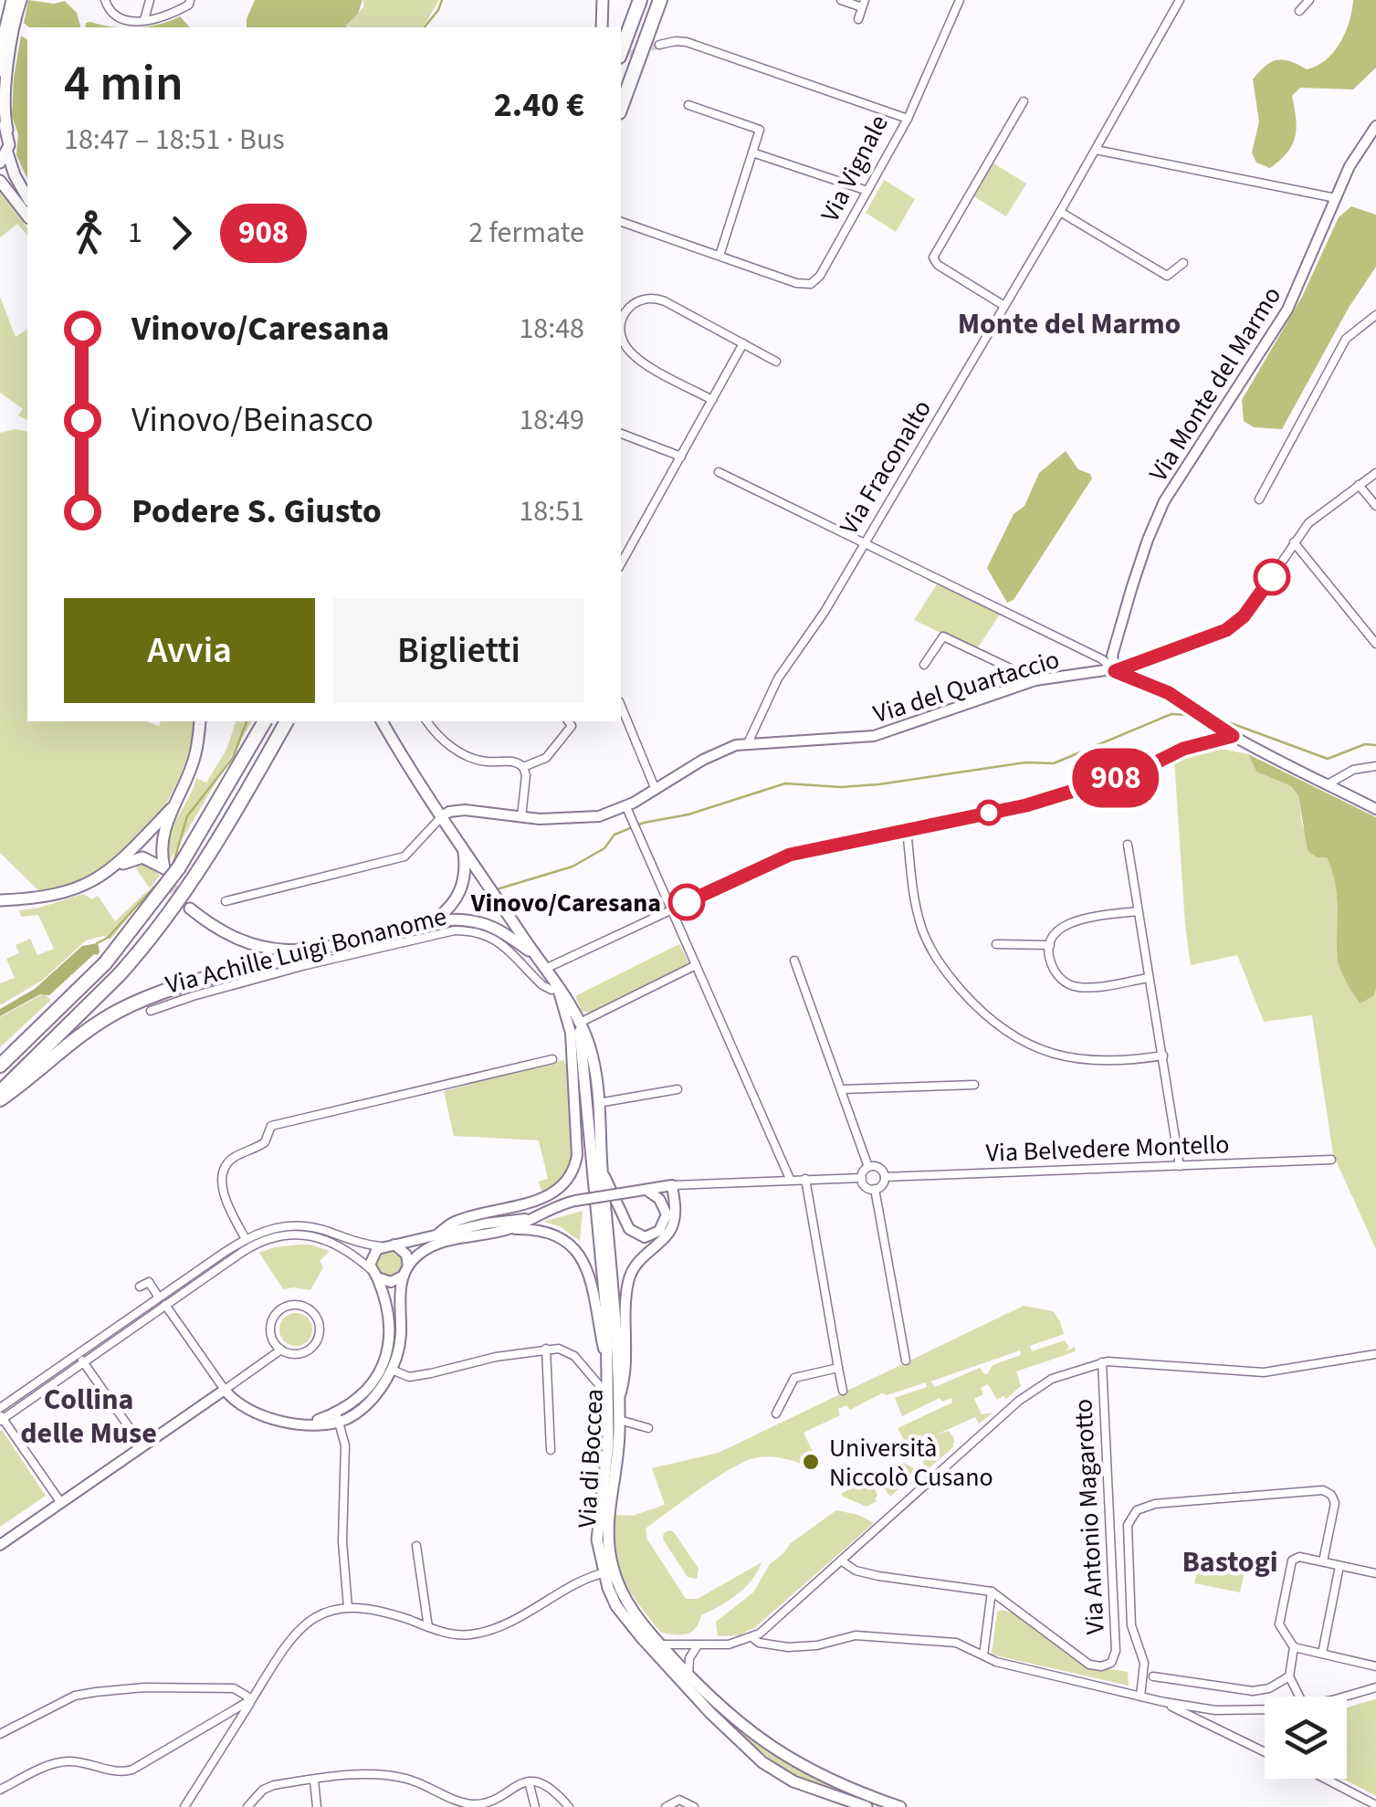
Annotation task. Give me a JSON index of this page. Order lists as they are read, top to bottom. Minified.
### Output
{"streets":{"main road":["Via di Boccea"],"street":["Via Vignale","Via Monte del Marmo","Via Fraconalto","Via del Quartaccio","Via Achille Luigi Bonanome","Via Belvedere Montello","Via Antonio Magarotto"]},"crossings":[["Via Monte del Marmo","Via del Quartaccio"],["Via Fraconalto","Via del Quartaccio"],["Via del Quartaccio","Via di Boccea"],["Via Achille Luigi Bonanome","Via di Boccea"]],"districts":["Monte del Marmo","Collina delle Muse","Bastogi"],"places":["Vinovo/Caresana","Università Niccolò Cusano"],"lines":["bus line 908"],"page":{"on_map":"908","heading":["4 min","18:47 – 18:51 · Bus","2.40 €"],"legs":["1","908","2 fermate"],"list":[{"name":"Vinovo/Caresana","value":"18:48"},{"name":"Vinovo/Beinasco","value":"18:49"},{"name":"Podere S. Giusto","value":"18:51"}],"buttons":["Avvia","Biglietti"]}}
